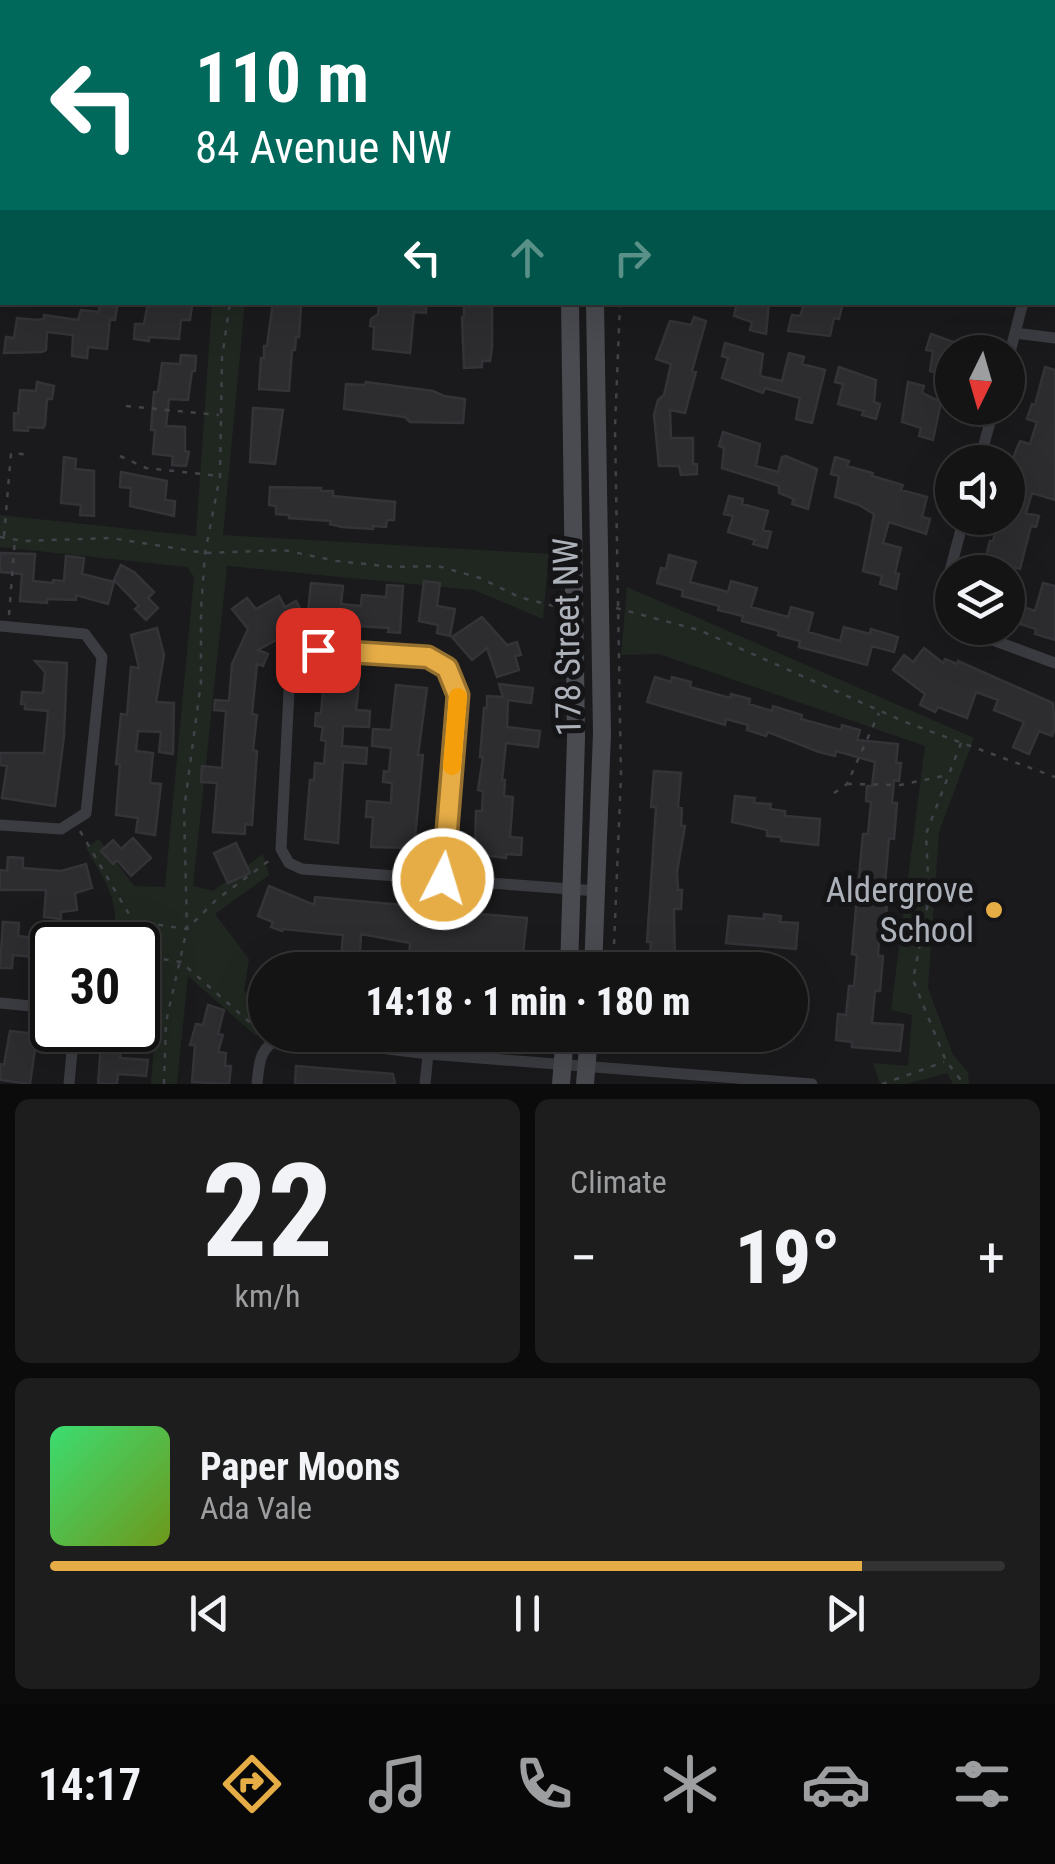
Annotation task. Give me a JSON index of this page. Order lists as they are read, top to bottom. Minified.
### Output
{"streets":{"main road":["178 Street NW"]},"places":["Aldergrove School"],"north":"bottom","page":{"turn":["110 m","84 Avenue NW"],"limit":"30","trip":"14:18 · 1 min · 180 m","tile":[["22","km/h"],"Climate"],"heat":["−","19°","+"],"song":["Paper Moons","Ada Vale"],"tabs":"14:17"}}
